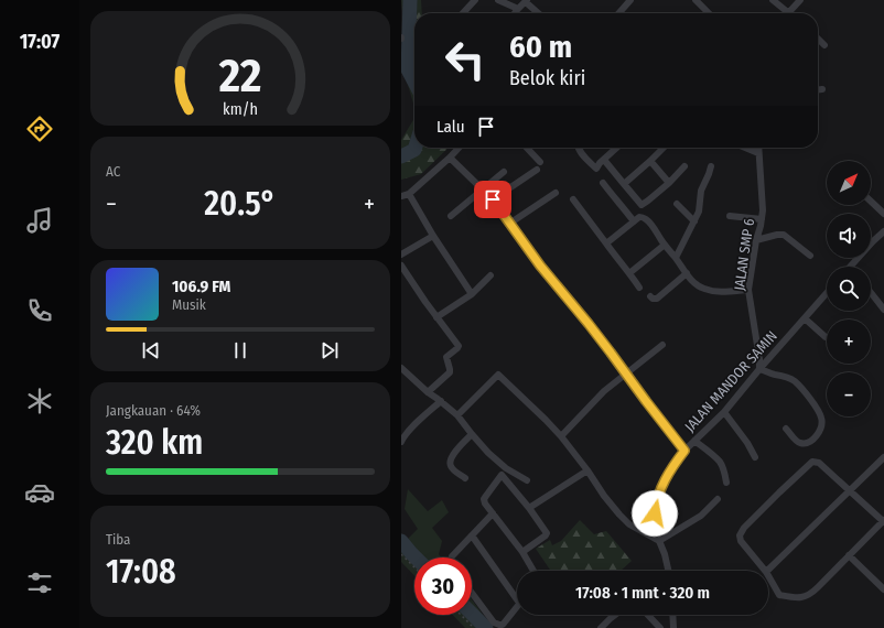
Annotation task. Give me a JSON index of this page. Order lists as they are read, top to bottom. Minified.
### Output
{"streets":{"street":["JALAN SMP 6","JALAN MANDOR SAMIN"]},"crossings":[["JALAN SMP 6","JALAN MANDOR SAMIN"]],"north":"top right","page":{"tabs":"17:07","turn":["60 m","Belok kiri"],"then":"Lalu","tile":["AC",["Jangkauan · 64%","320 km"],["Tiba","17:08"]],"map_buttons":["+","−"],"heat":["−","20.5°","+"],"song":["106.9 FM","Musik"],"limit":"30","trip":"17:08 · 1 mnt · 320 m","gauge":["22","km/h"]}}
